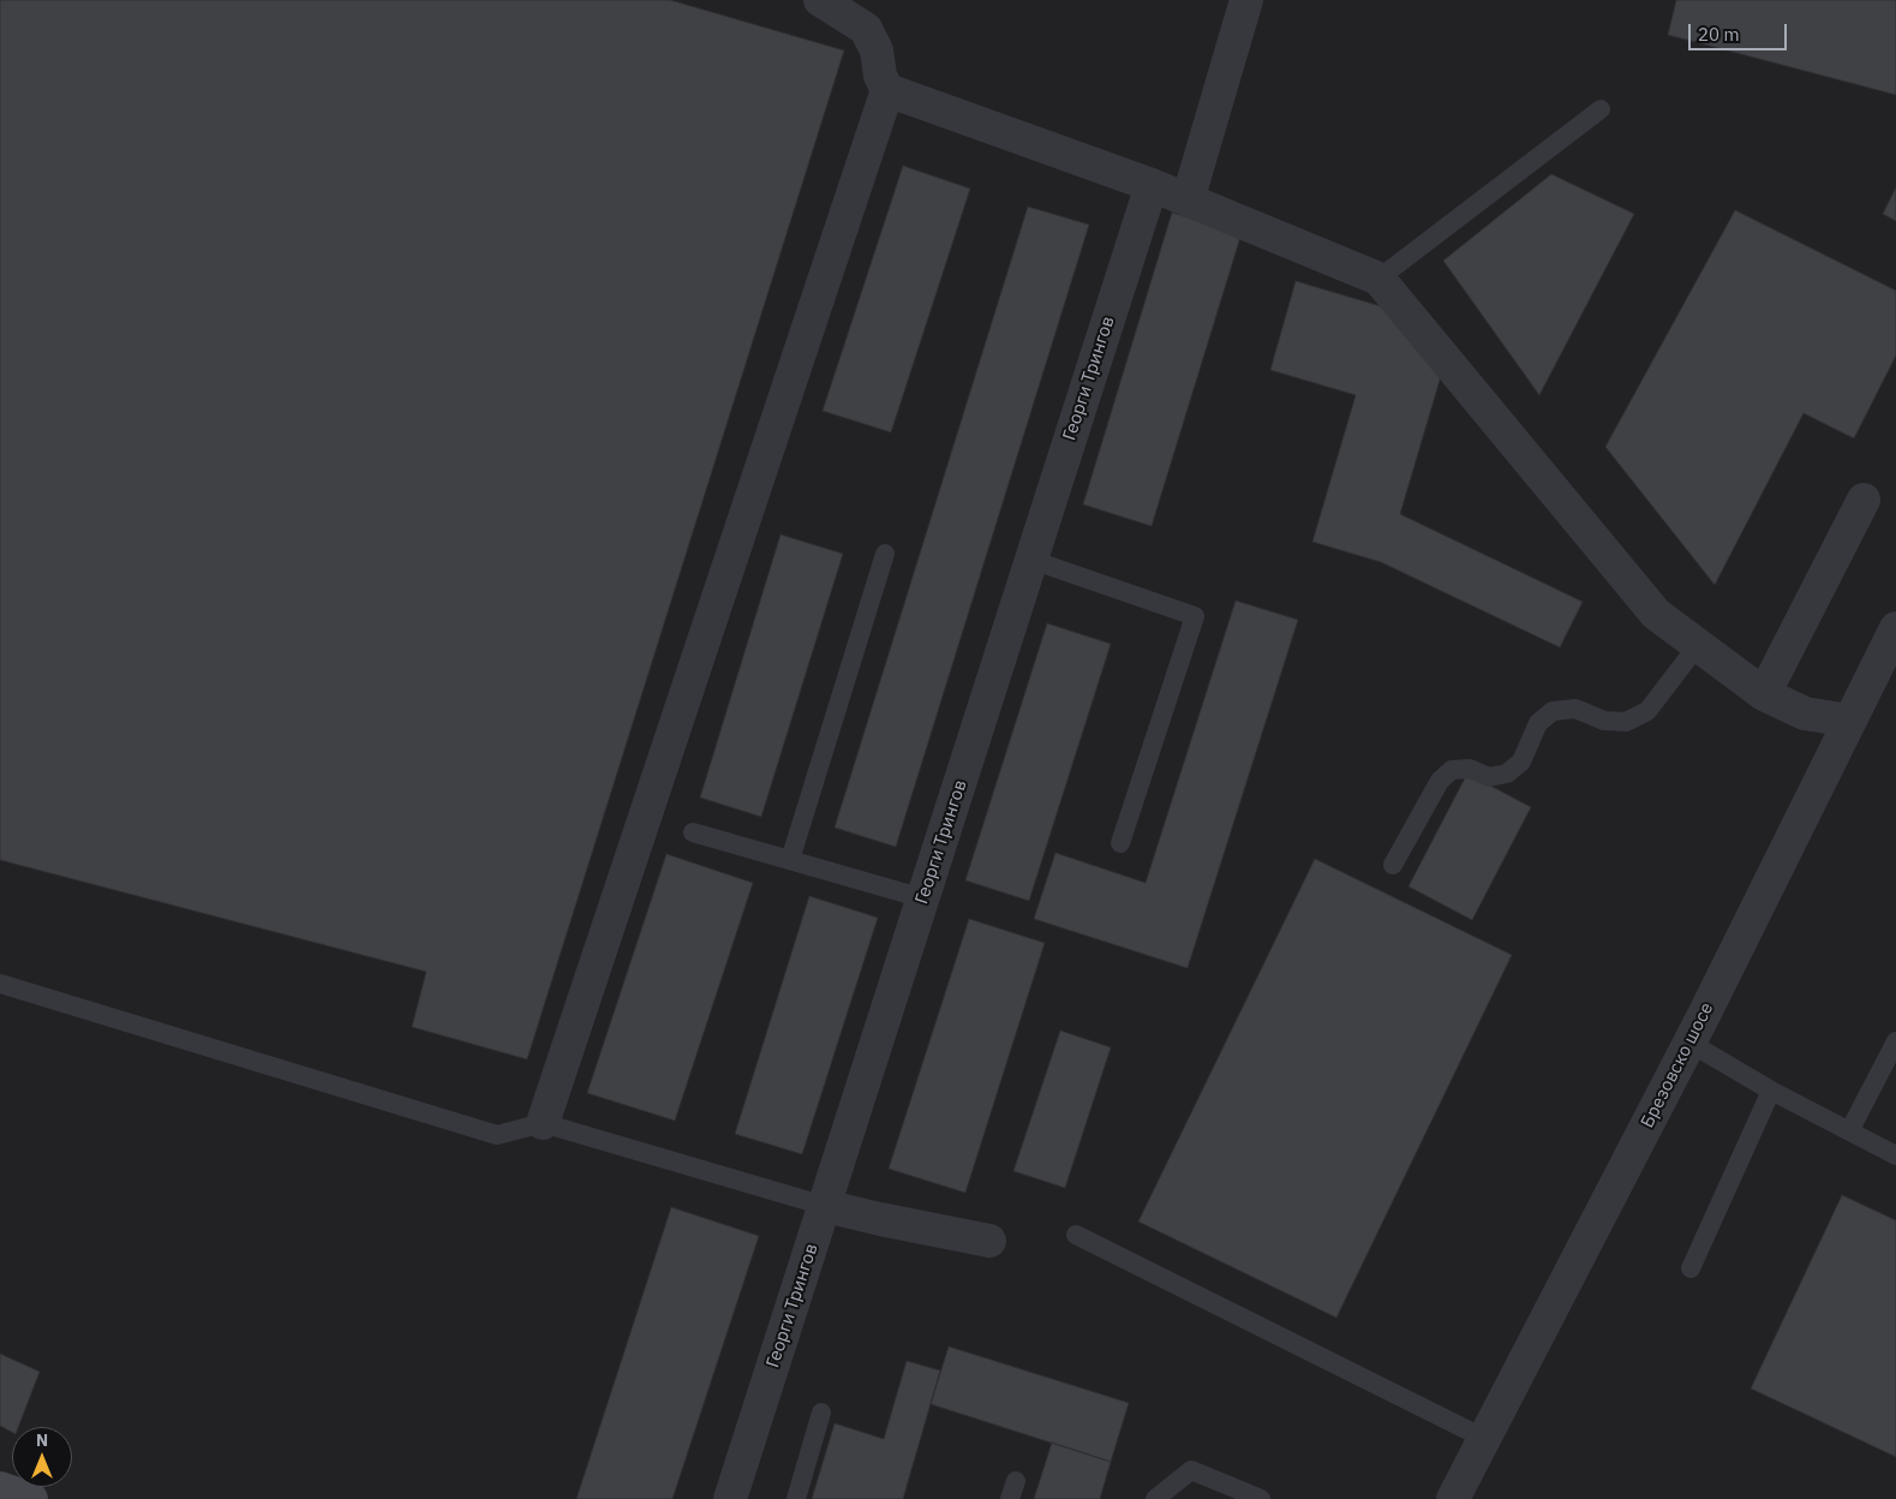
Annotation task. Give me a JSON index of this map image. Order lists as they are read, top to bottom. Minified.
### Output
{"streets":{"street":["Георги Трингов","Брезовско шосе"]},"scale_bar":"20 m","north":"top"}
